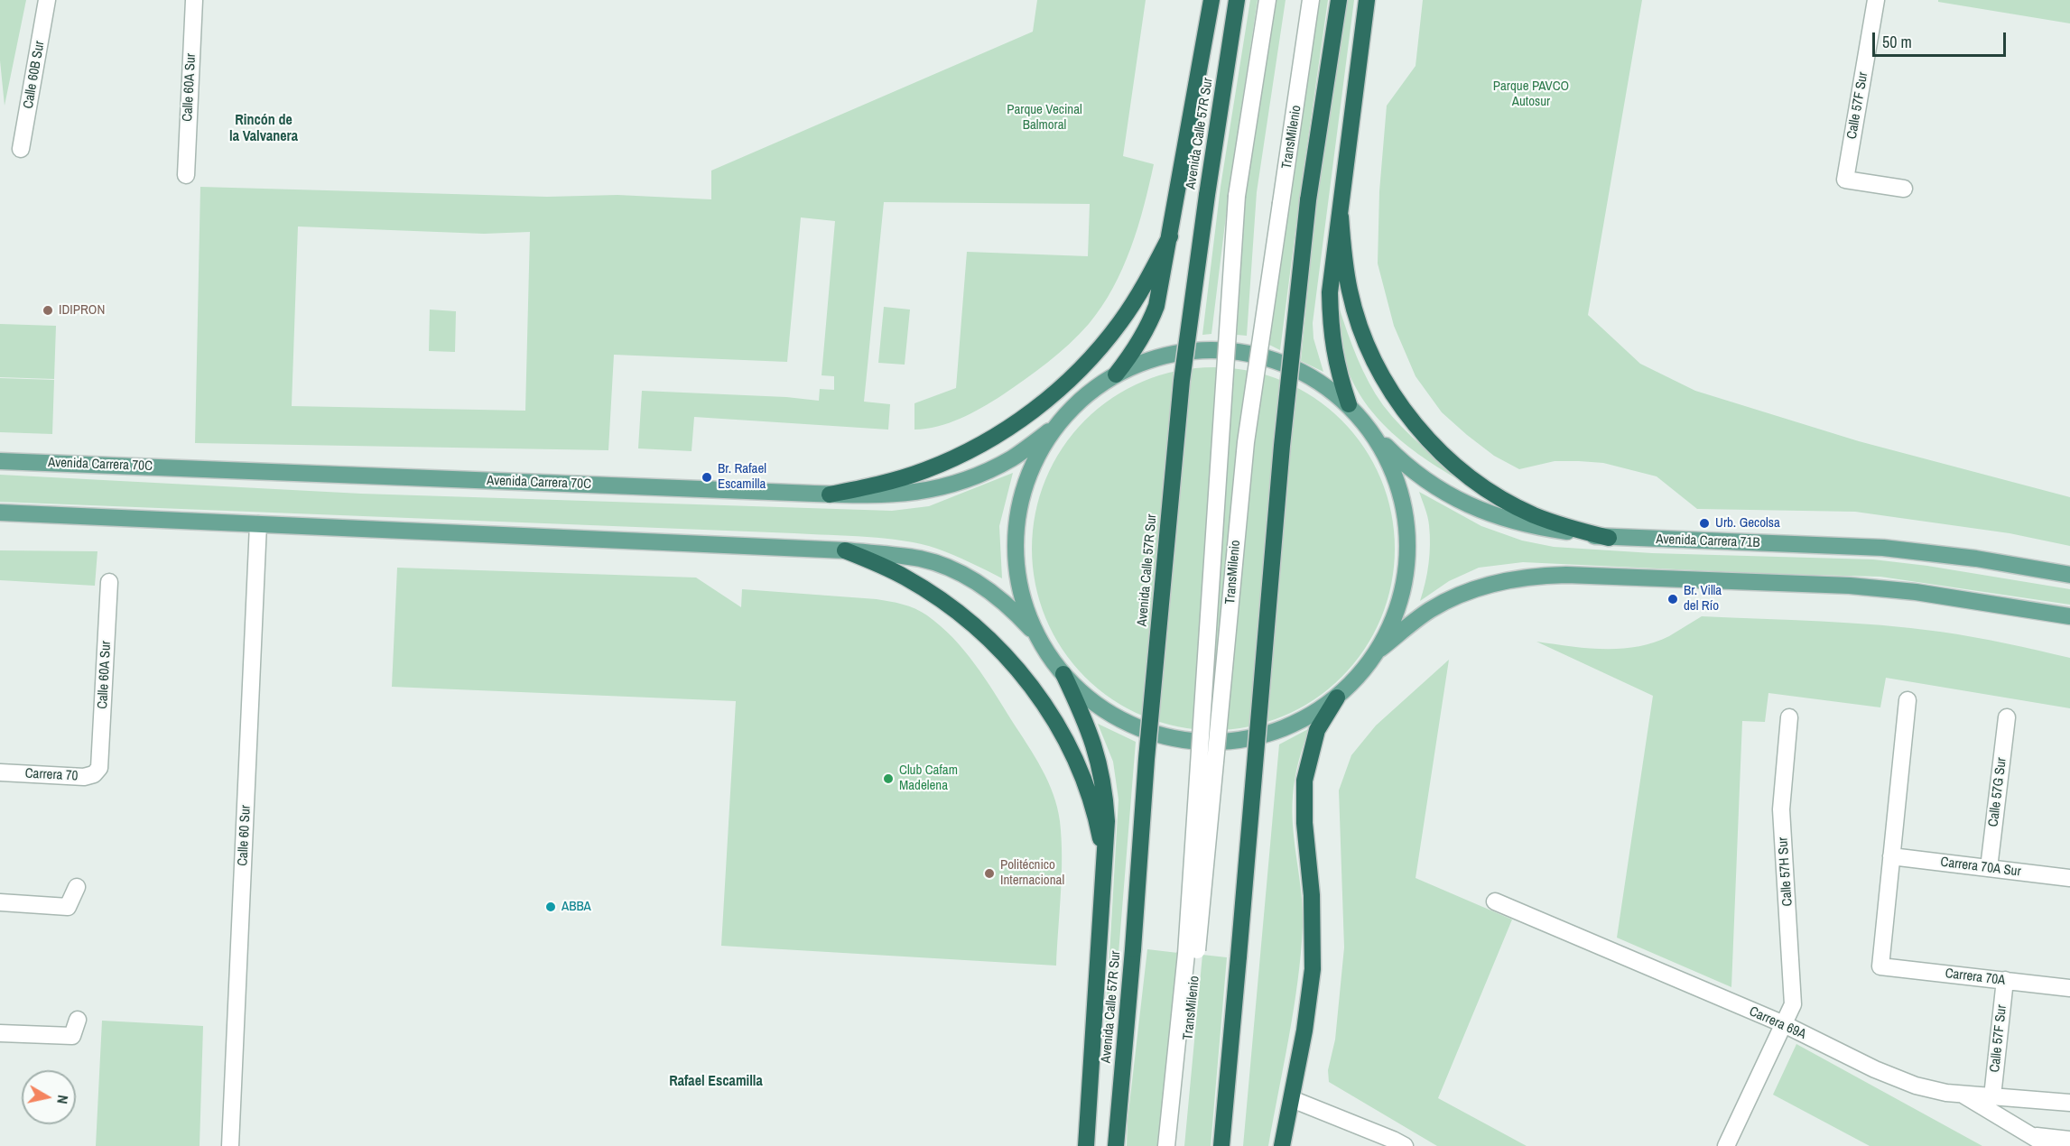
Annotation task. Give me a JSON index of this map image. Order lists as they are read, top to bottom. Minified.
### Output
{"streets":{"highway":["Avenida Calle 57R Sur"],"main road":["Avenida Carrera 70C","Avenida Carrera 71B"],"street":["Calle 60B Sur","Calle 60A Sur","Calle 57F Sur","TransMilenio","Carrera 70","Calle 57G Sur","Calle 60 Sur","Carrera 70A Sur","Calle 57H Sur","Carrera 70A","Carrera 69A"]},"crossings":[["Calle 60A Sur","Carrera 70"],["Calle 57F Sur","Carrera 70A"],["Calle 57F Sur","Carrera 69A"],["Calle 57G Sur","Carrera 70A Sur"],["Carrera 70A Sur","Carrera 70A"],["Calle 57H Sur","Carrera 69A"]],"districts":["Rincón de la Valvanera","Rafael Escamilla"],"parks":["Parque PAVCO Autosur","Parque Vecinal Balmoral"],"places":["IDIPRON","Br. Rafael Escamilla","Urb. Gecolsa","Br. Villa del Río","Club Cafam Madelena","Politécnico Internacional","ABBA"],"scale_bar":"50 m","north":"right"}
